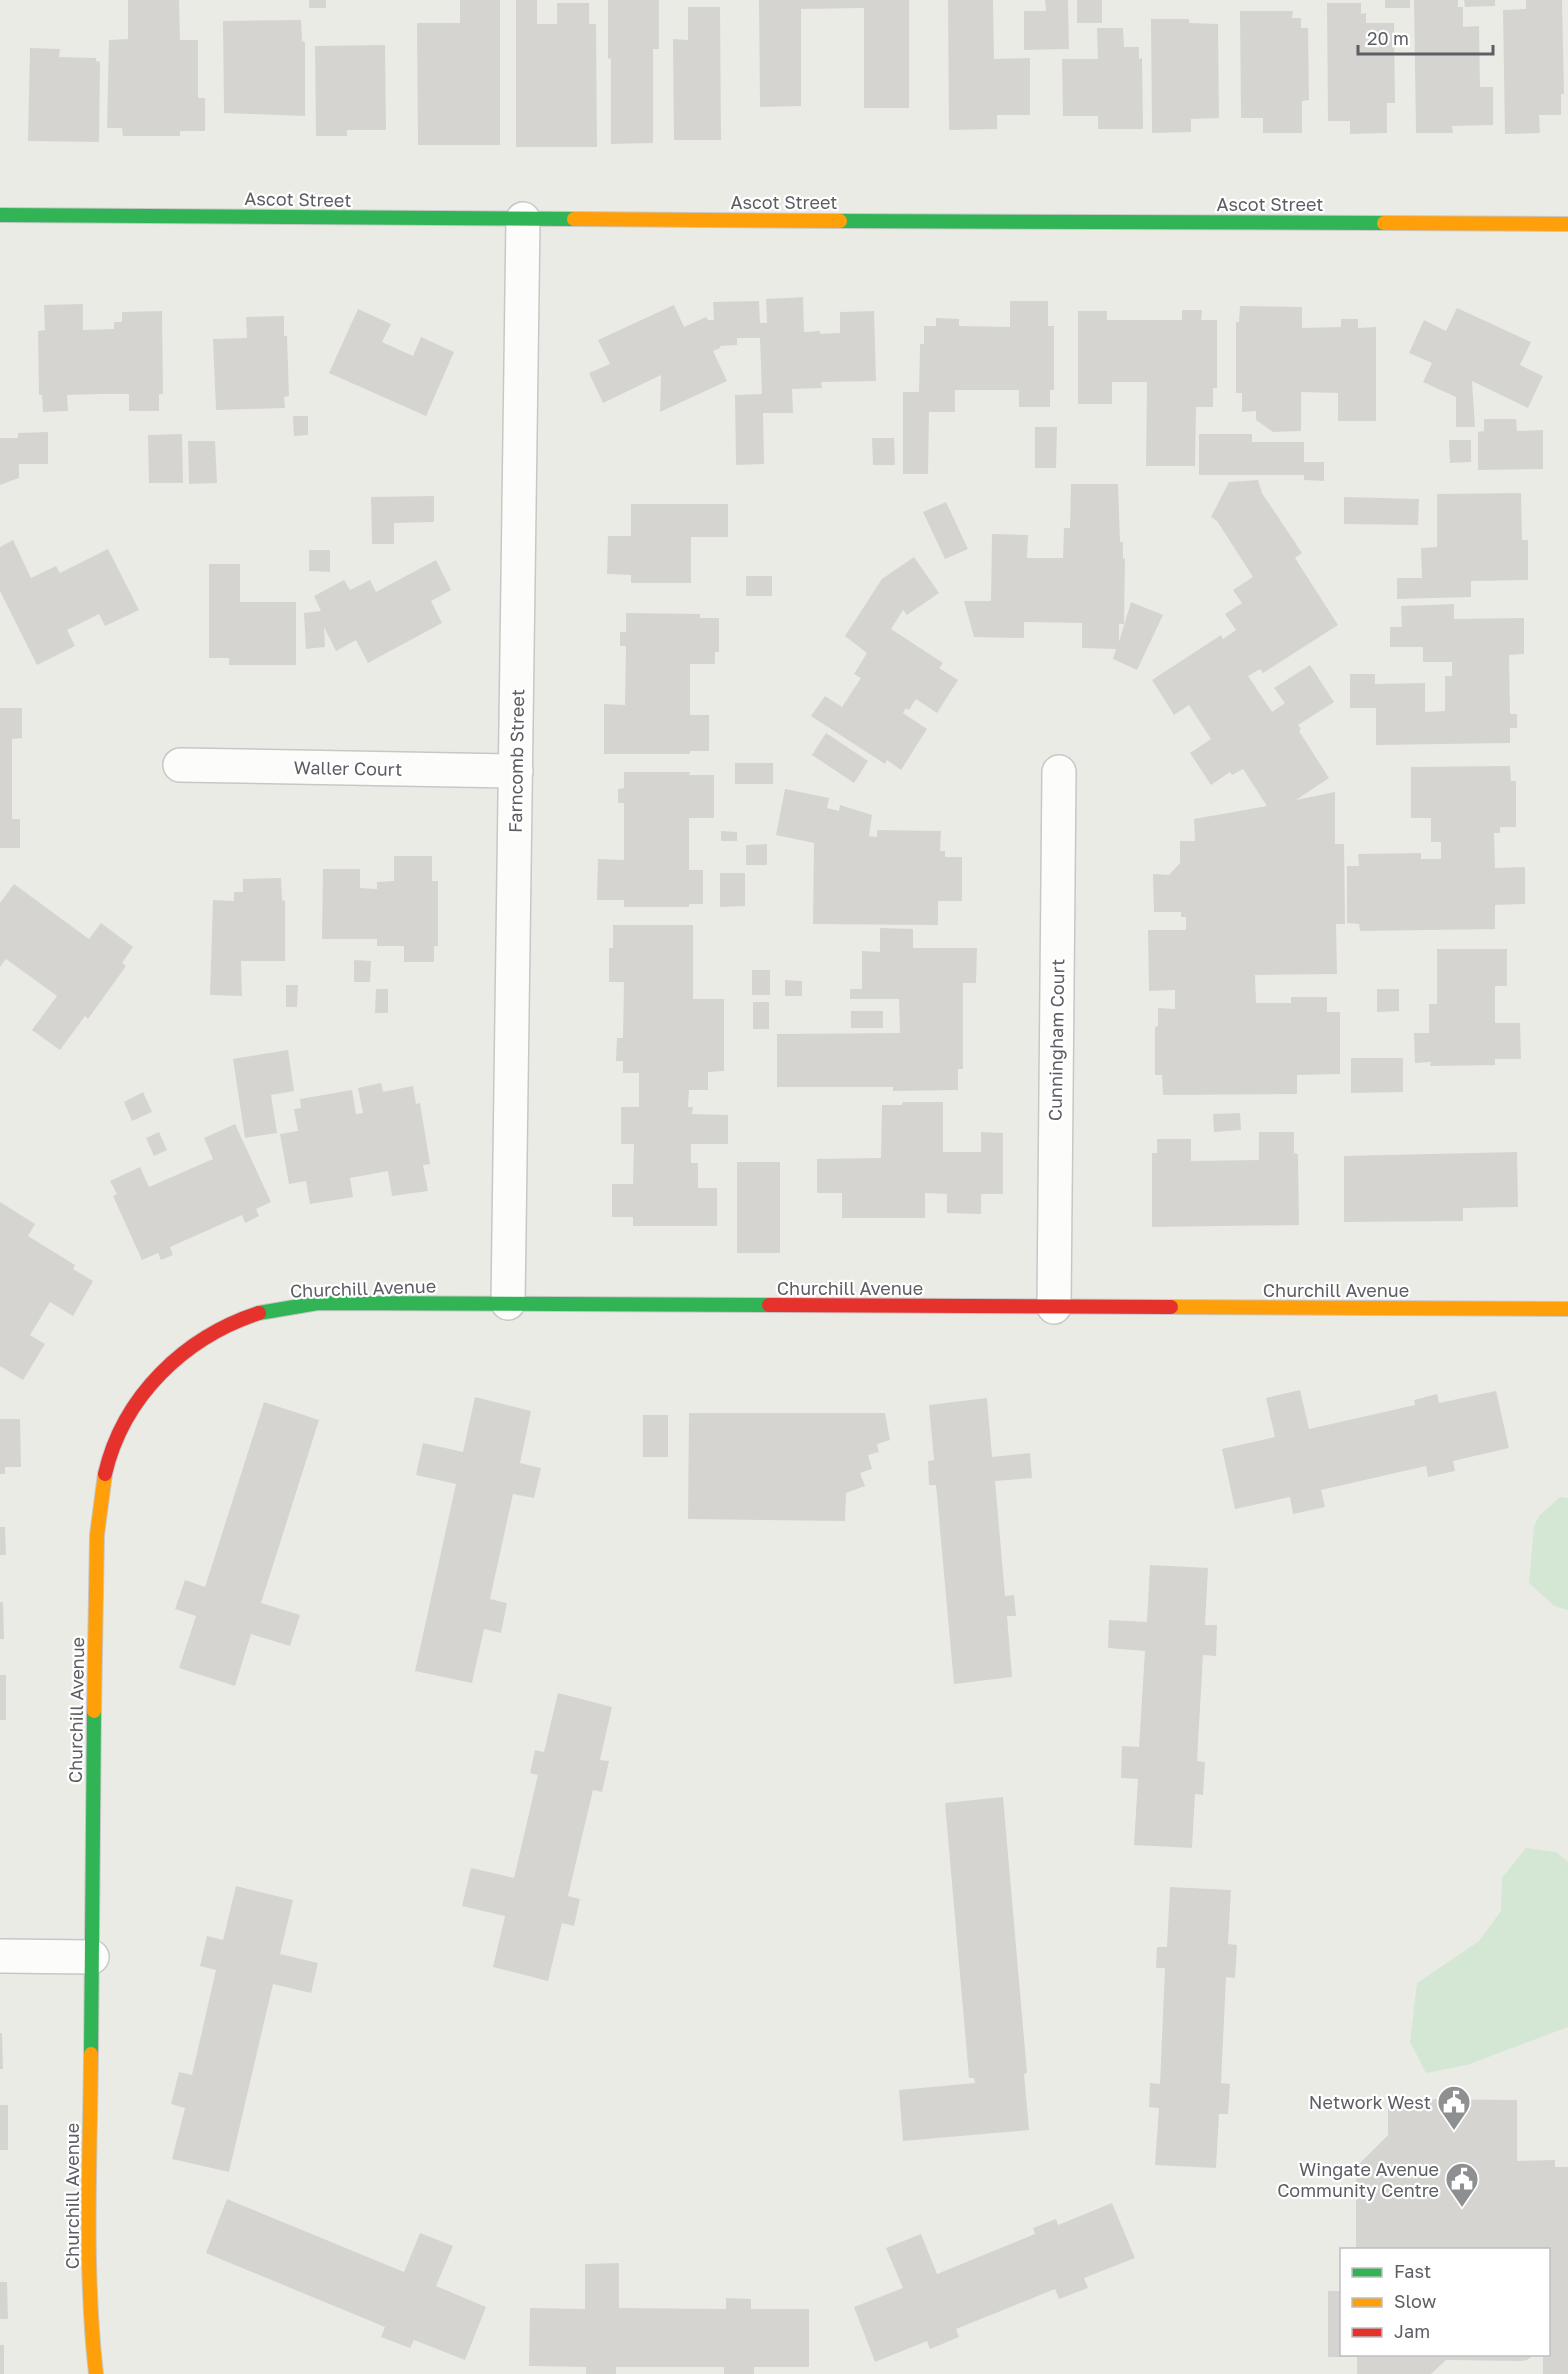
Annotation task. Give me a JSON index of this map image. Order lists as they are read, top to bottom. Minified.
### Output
{"streets":{"street":["Ascot Street","Farncomb Street","Waller Court","Cunningham Court","Churchill Avenue"]},"crossings":[["Ascot Street","Farncomb Street"],["Farncomb Street","Waller Court"],["Farncomb Street","Churchill Avenue"],["Cunningham Court","Churchill Avenue"]],"places":{"public building":["Network West","Wingate Avenue Community Centre"]},"legend":["Fast","Slow","Jam"],"scale_bar":"20 m"}
